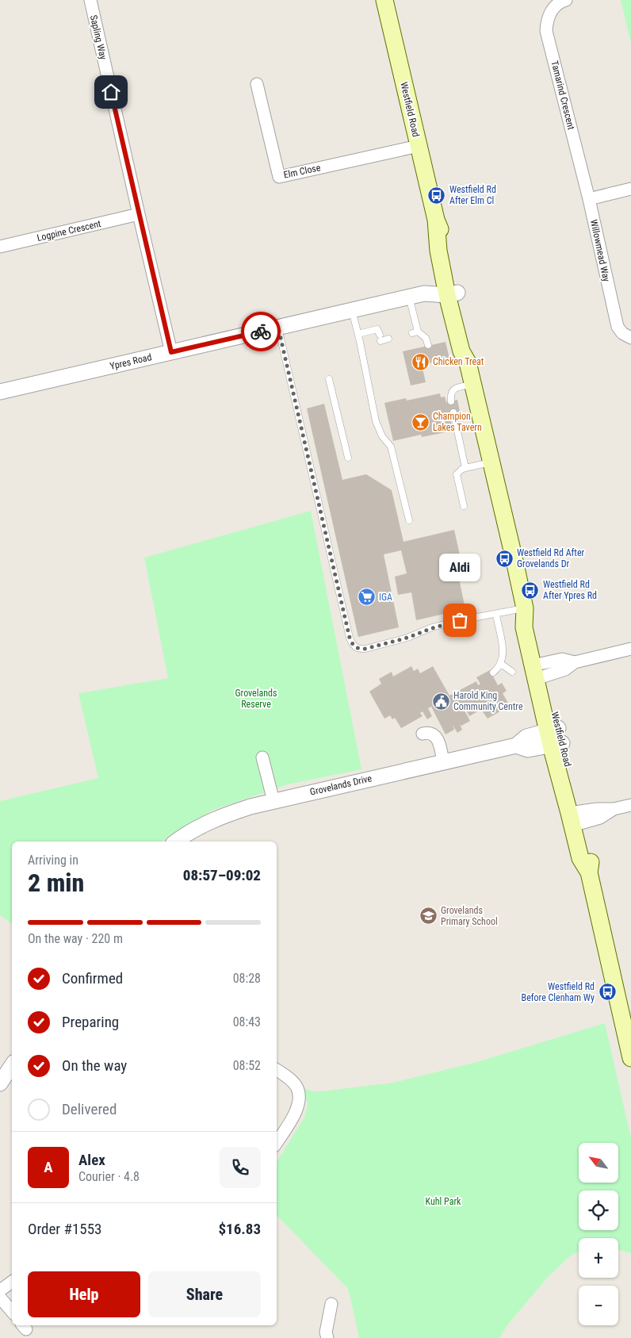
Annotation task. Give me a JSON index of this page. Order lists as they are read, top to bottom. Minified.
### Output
{"streets":{"main road":["Westfield Road"],"street":["Sapling Way","Tamarind Crescent","Elm Close","Logpine Crescent","Willowmead Way","Ypres Road","Grovelands Drive"]},"crossings":[["Sapling Way","Logpine Crescent"],["Sapling Way","Ypres Road"],["Tamarind Crescent","Willowmead Way"],["Westfield Road","Elm Close"],["Westfield Road","Ypres Road"],["Westfield Road","Grovelands Drive"]],"parks":["Grovelands Reserve","Kuhl Park"],"places":{"bus stop":["Westfield Rd After Elm Cl","Westfield Rd After Grovelands Dr","Westfield Rd After Ypres Rd","Westfield Rd Before Clenham Wy"],"restaurant":["Chicken Treat"],"bar":["Champion Lakes Tavern"],"supermarket":["IGA"],"other":["Aldi"],"public building":["Harold King Community Centre"],"school or university":["Grovelands Primary School"]},"north":"top left","page":{"bubble":"Aldi","heading":["2 min","Arriving in","08:57–09:02"],"panel":["Alex","Courier · 4.8","Order #1553","$16.83"],"bar":"On the way · 220 m","list":[["Confirmed","08:28"],["Preparing","08:43"],["On the way","08:52"],"Delivered"],"map_buttons":["+","−"],"round":"A","buttons":["Help","Share"]}}
